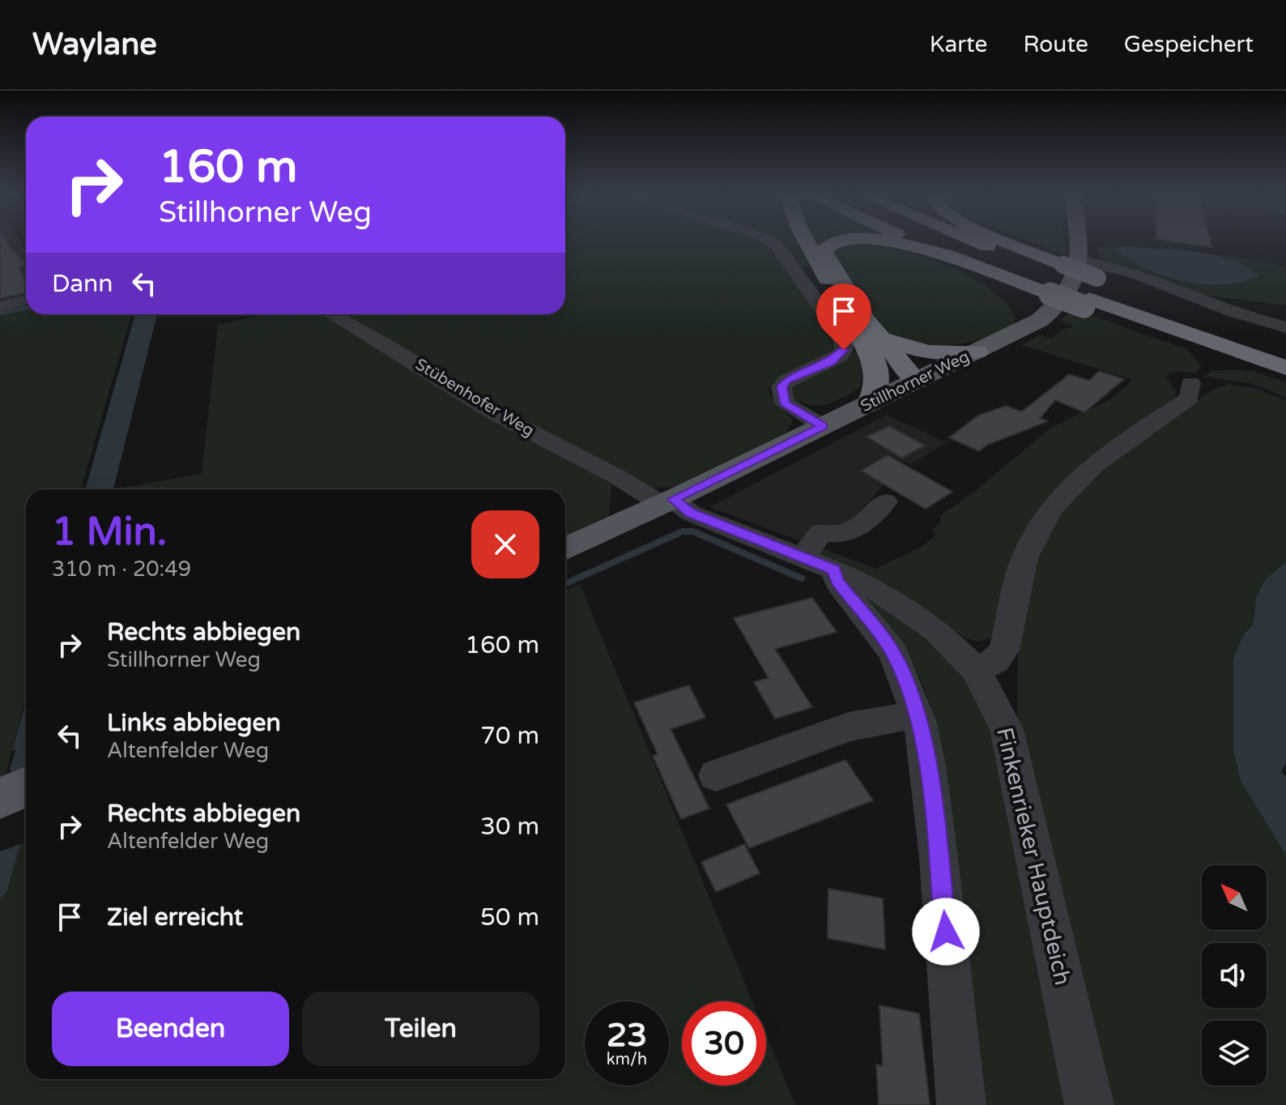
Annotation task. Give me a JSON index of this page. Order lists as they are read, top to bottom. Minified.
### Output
{"streets":{"main road":["Stillhorner Weg"],"street":["Stübenhofer Weg","Finkenrieker Hauptdeich"]},"crossings":[["Stillhorner Weg","Stübenhofer Weg"],["Stillhorner Weg","Finkenrieker Hauptdeich"],["Stübenhofer Weg","Finkenrieker Hauptdeich"]],"north":"top left","page":{"header":"Waylane","nav":["Karte","Route","Gespeichert"],"turn":["160 m","Stillhorner Weg"],"then":"Dann","heading":["1 Min.","310 m · 20:49"],"list":[{"name":"Rechts abbiegen","note":"Stillhorner Weg","value":"160 m"},{"name":"Links abbiegen","note":"Altenfelder Weg","value":"70 m"},{"name":"Rechts abbiegen","note":"Altenfelder Weg","value":"30 m"},{"name":"Ziel erreicht","value":"50 m"}],"buttons":["Beenden","Teilen"],"speed":"23 km/h","limit":"30"}}
